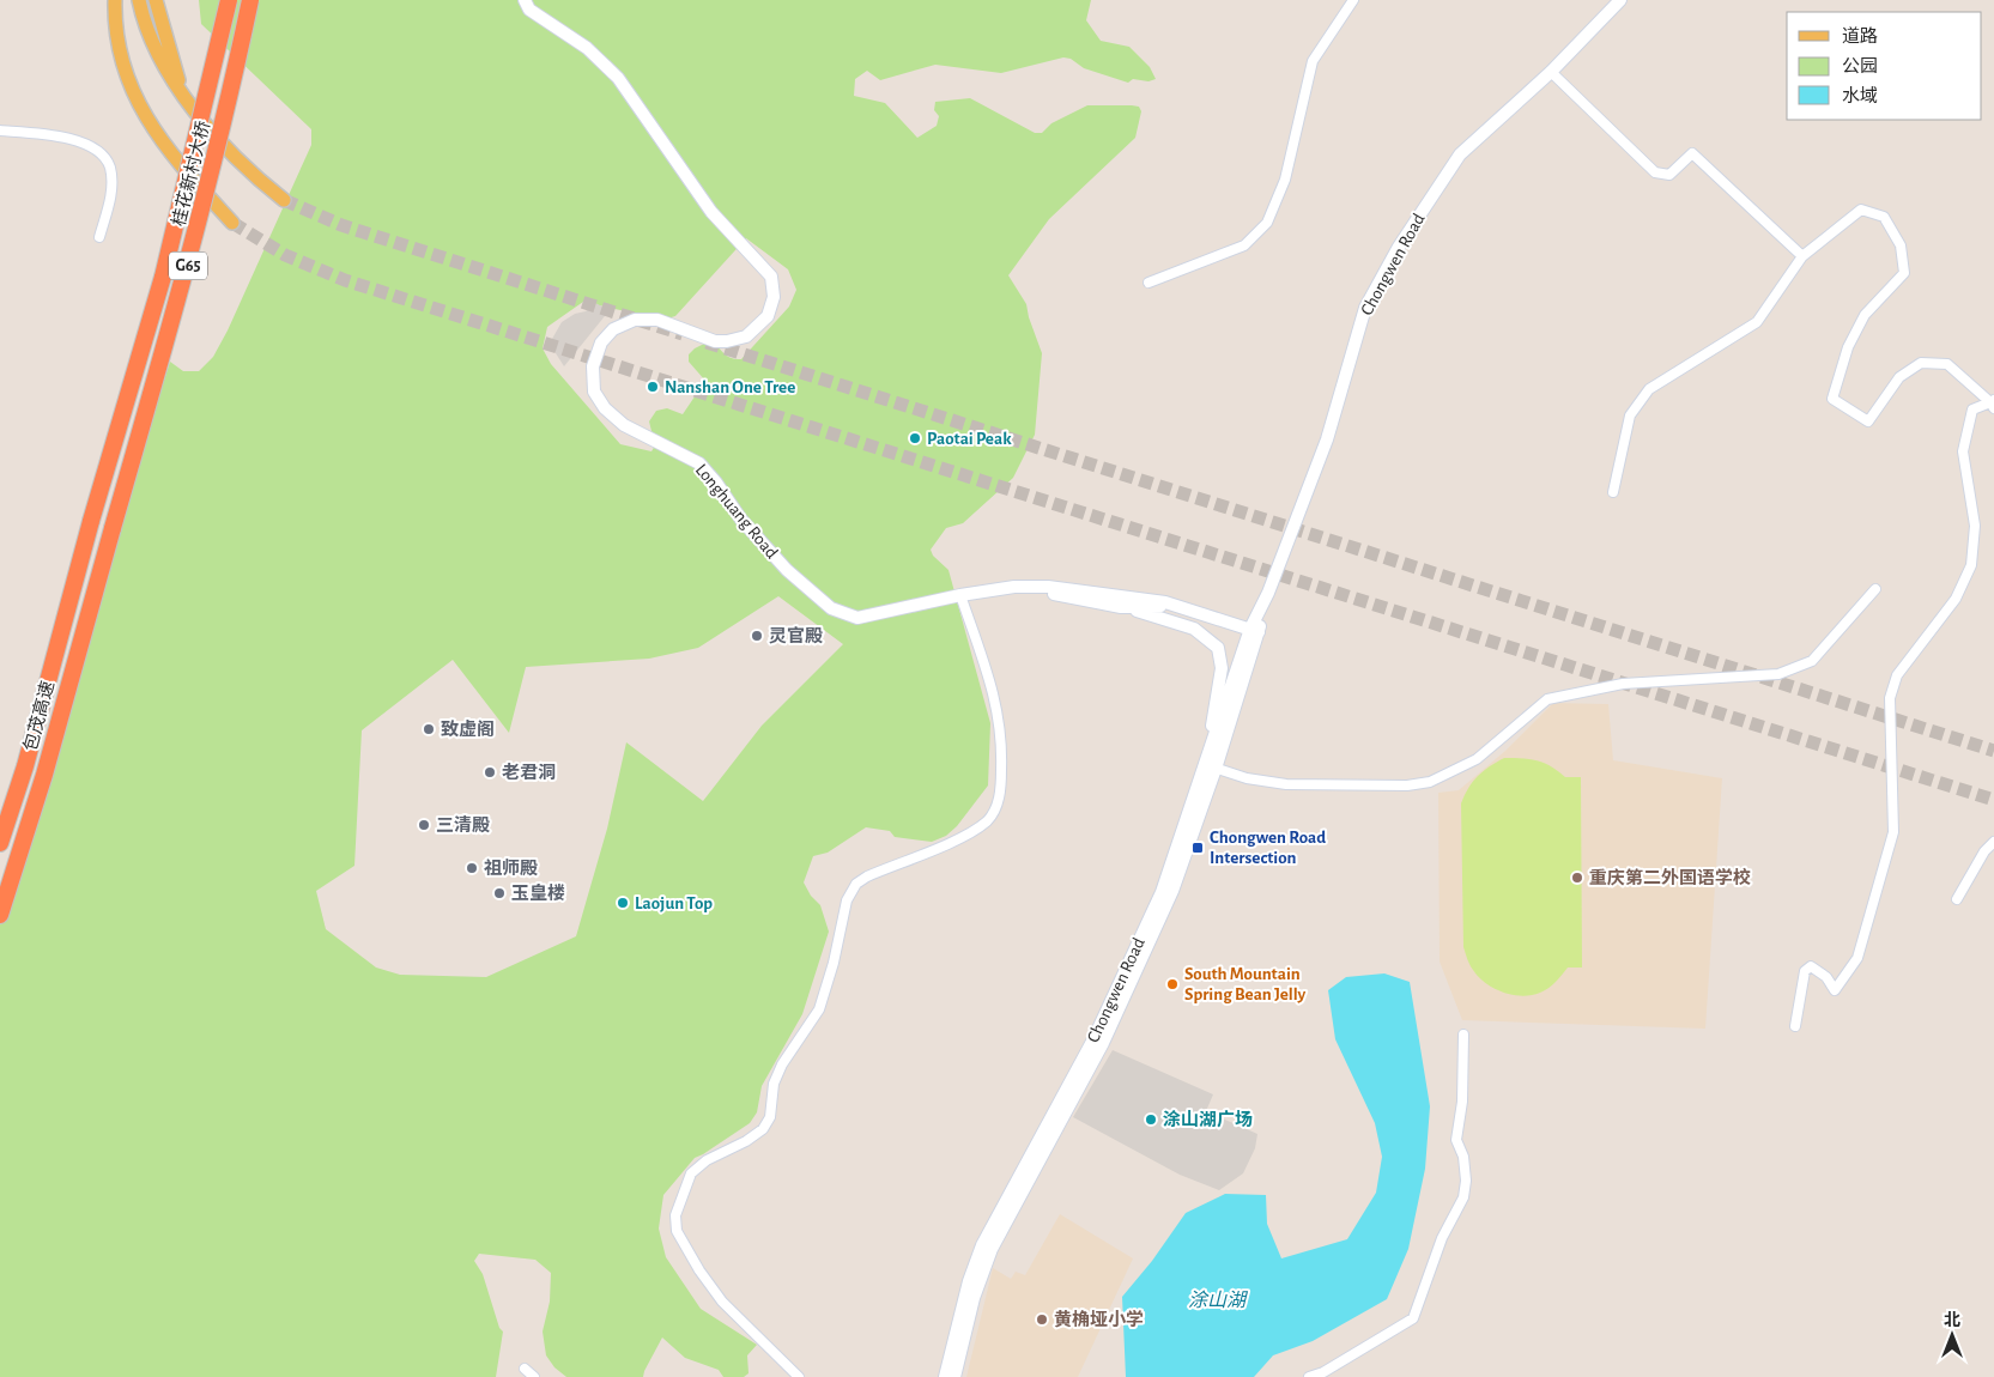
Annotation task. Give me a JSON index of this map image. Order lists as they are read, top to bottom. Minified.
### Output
{"streets":{"highway":["桂花新村大桥","G65","包茂高速"],"main road":["Chongwen Road","Longhuang Road"]},"crossings":[["桂花新村大桥","包茂高速"],["Chongwen Road","Longhuang Road"]],"water":["涂山湖"],"places":{"other":["Nanshan One Tree","Paotai Peak","灵官殿","致虚阁","老君洞","三清殿","祖师殿","重庆第二外国语学校","玉皇楼","Laojun Top","South Mountain Spring Bean Jelly","涂山湖广场","黄桷垭小学"],"transit":["Chongwen Road Intersection"]},"legend":["道路","公园","水域"],"north":"top"}
